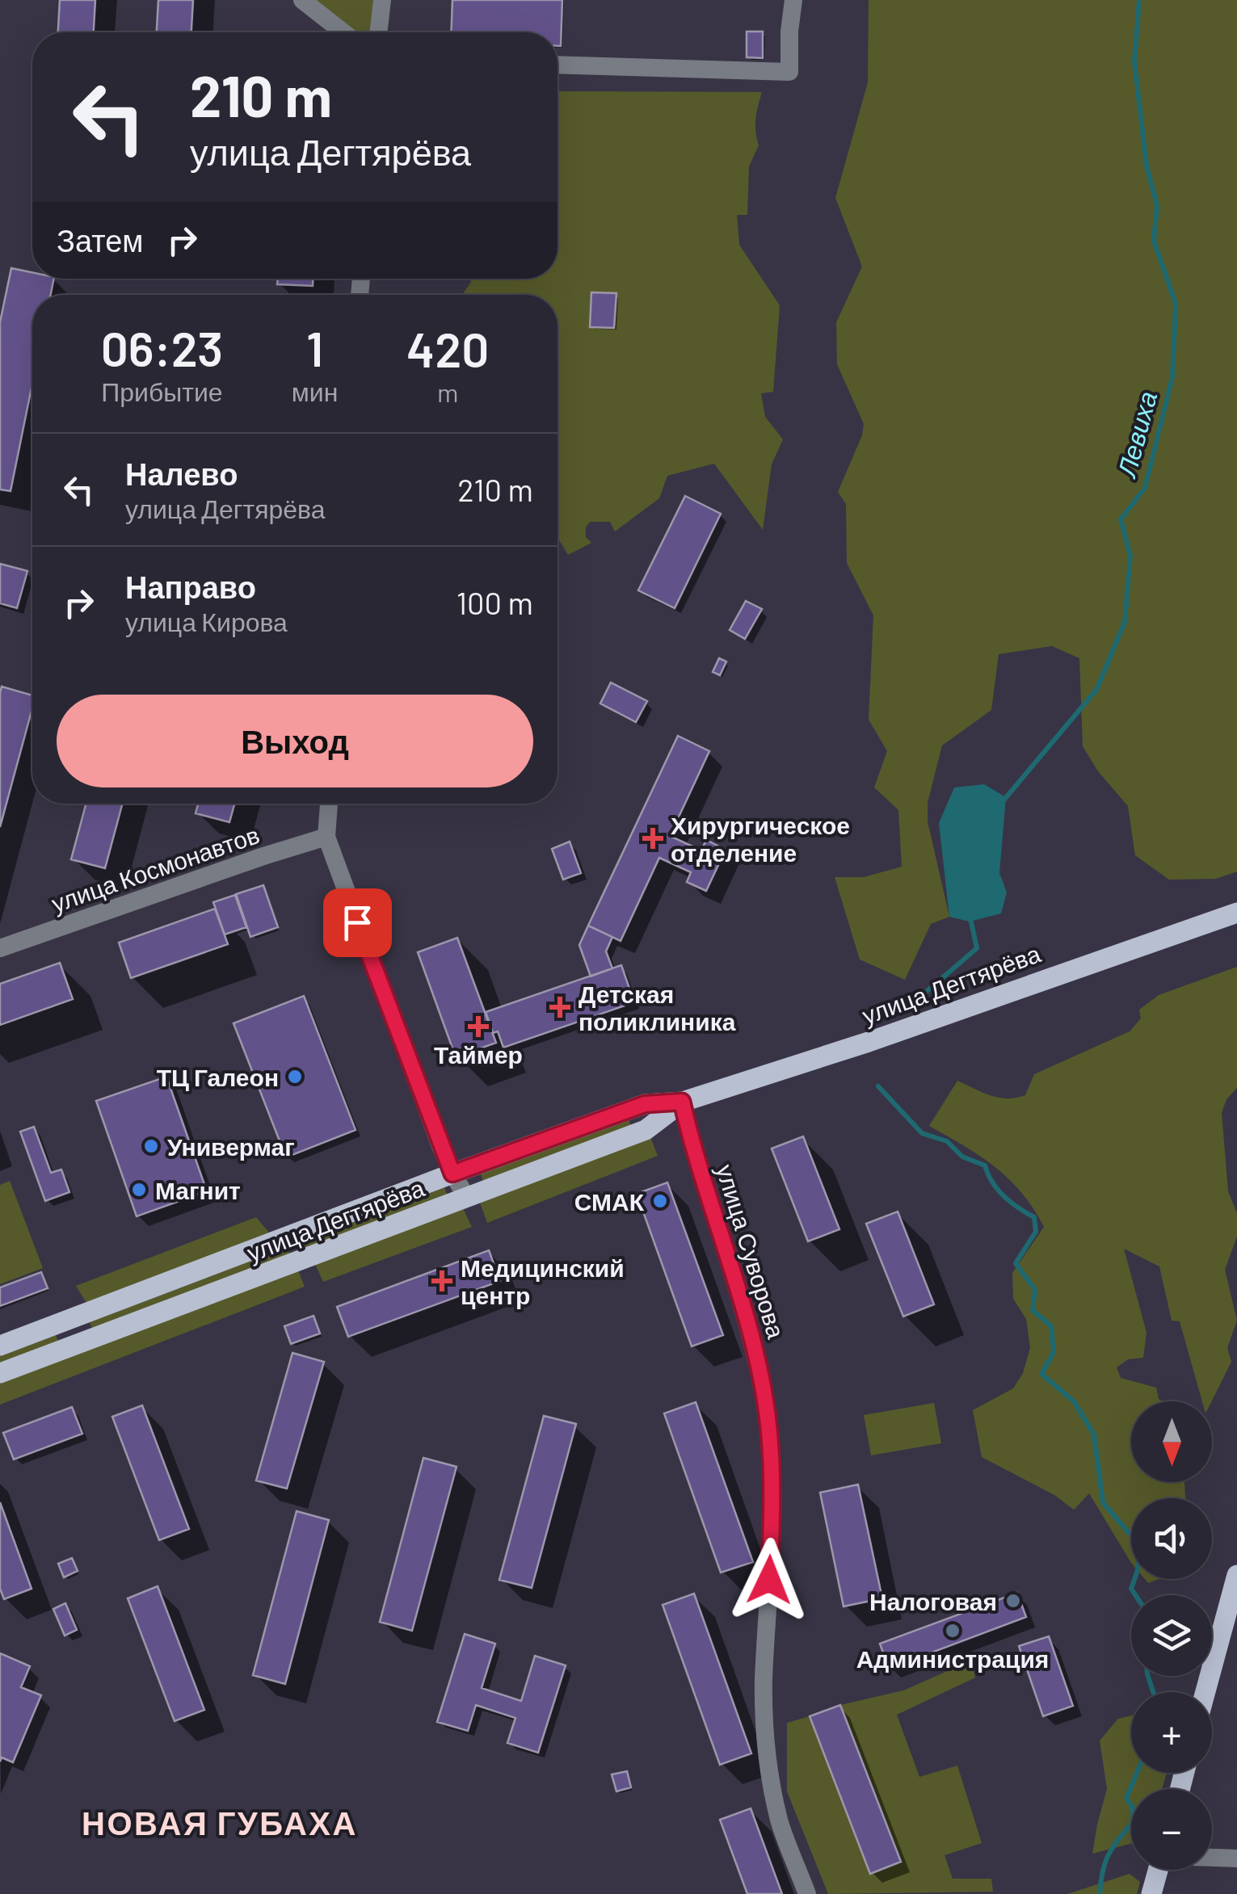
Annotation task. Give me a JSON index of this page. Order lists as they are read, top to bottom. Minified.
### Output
{"streets":{"main road":["улица Дегтярёва"],"street":["улица Космонавтов","улица Суворова"]},"crossings":[["улица Дегтярёва","улица Суворова"]],"districts":["НОВАЯ ГУБАХА"],"water":["Левиха"],"places":{"health":["Хирургическое отделение","Детская поликлиника","Таймер","Медицинский центр"],"other":["ТЦ Галеон","Универмаг","Магнит","СМАК","Налоговая","Администрация"]},"north":"bottom","page":{"turn":["210 m","улица Дегтярёва"],"then":"Затем","eta":["06:23","Прибытие","1","мин","420","m"],"list":[{"name":"Налево","note":"улица Дегтярёва","value":"210 m"},{"name":"Направо","note":"улица Кирова","value":"100 m"}],"buttons":"Выход","map_buttons":["+","−"]}}
